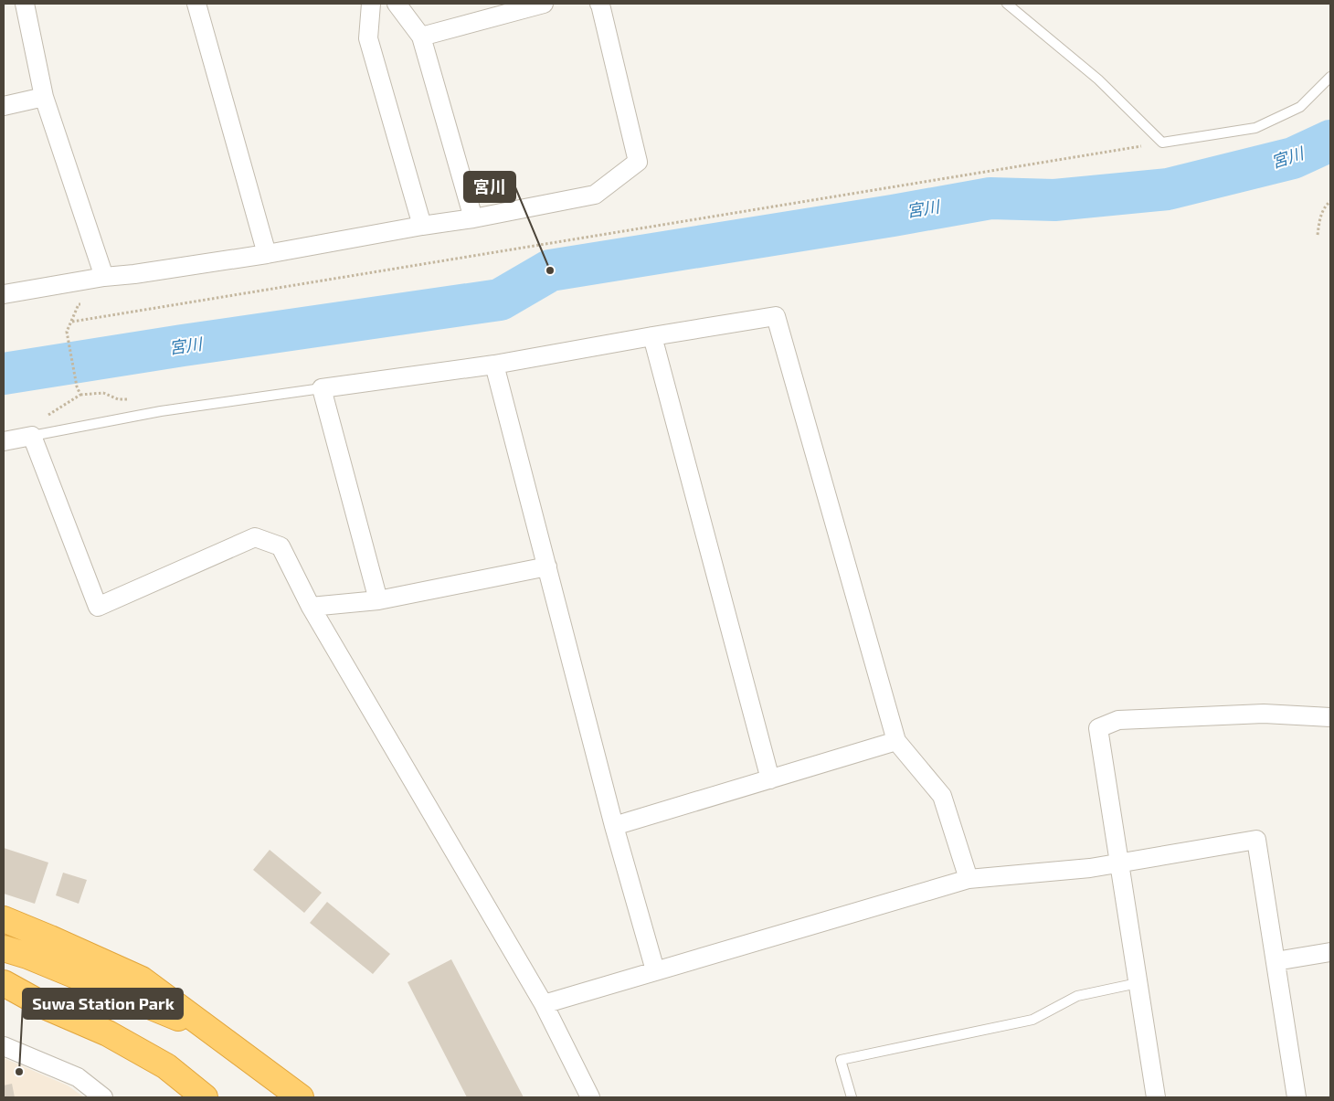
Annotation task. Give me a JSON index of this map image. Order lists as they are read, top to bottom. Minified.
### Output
{"water":["宮川"],"places":["宮川","Suwa Station Park"]}
